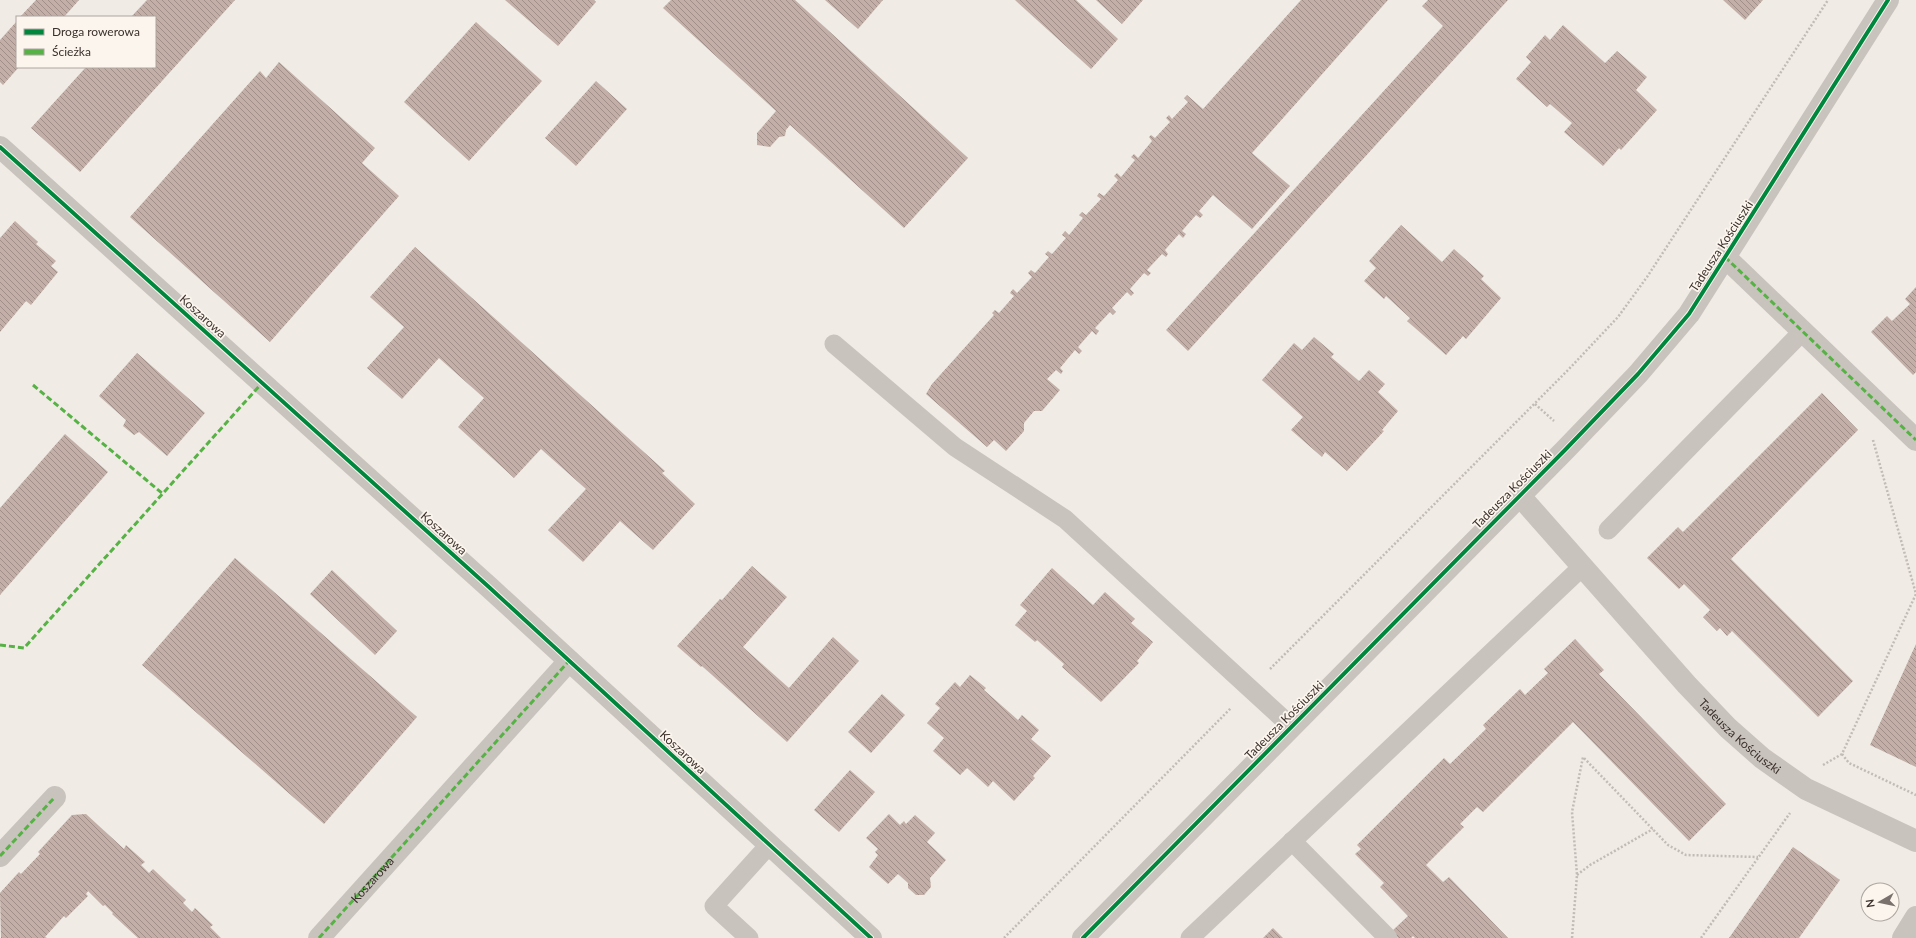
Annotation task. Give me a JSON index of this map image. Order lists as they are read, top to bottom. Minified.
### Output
{"streets":{"street":["Tadeusza Kościuszki","Koszarowa"]},"legend":["Droga rowerowa","Ścieżka"],"north":"left"}
